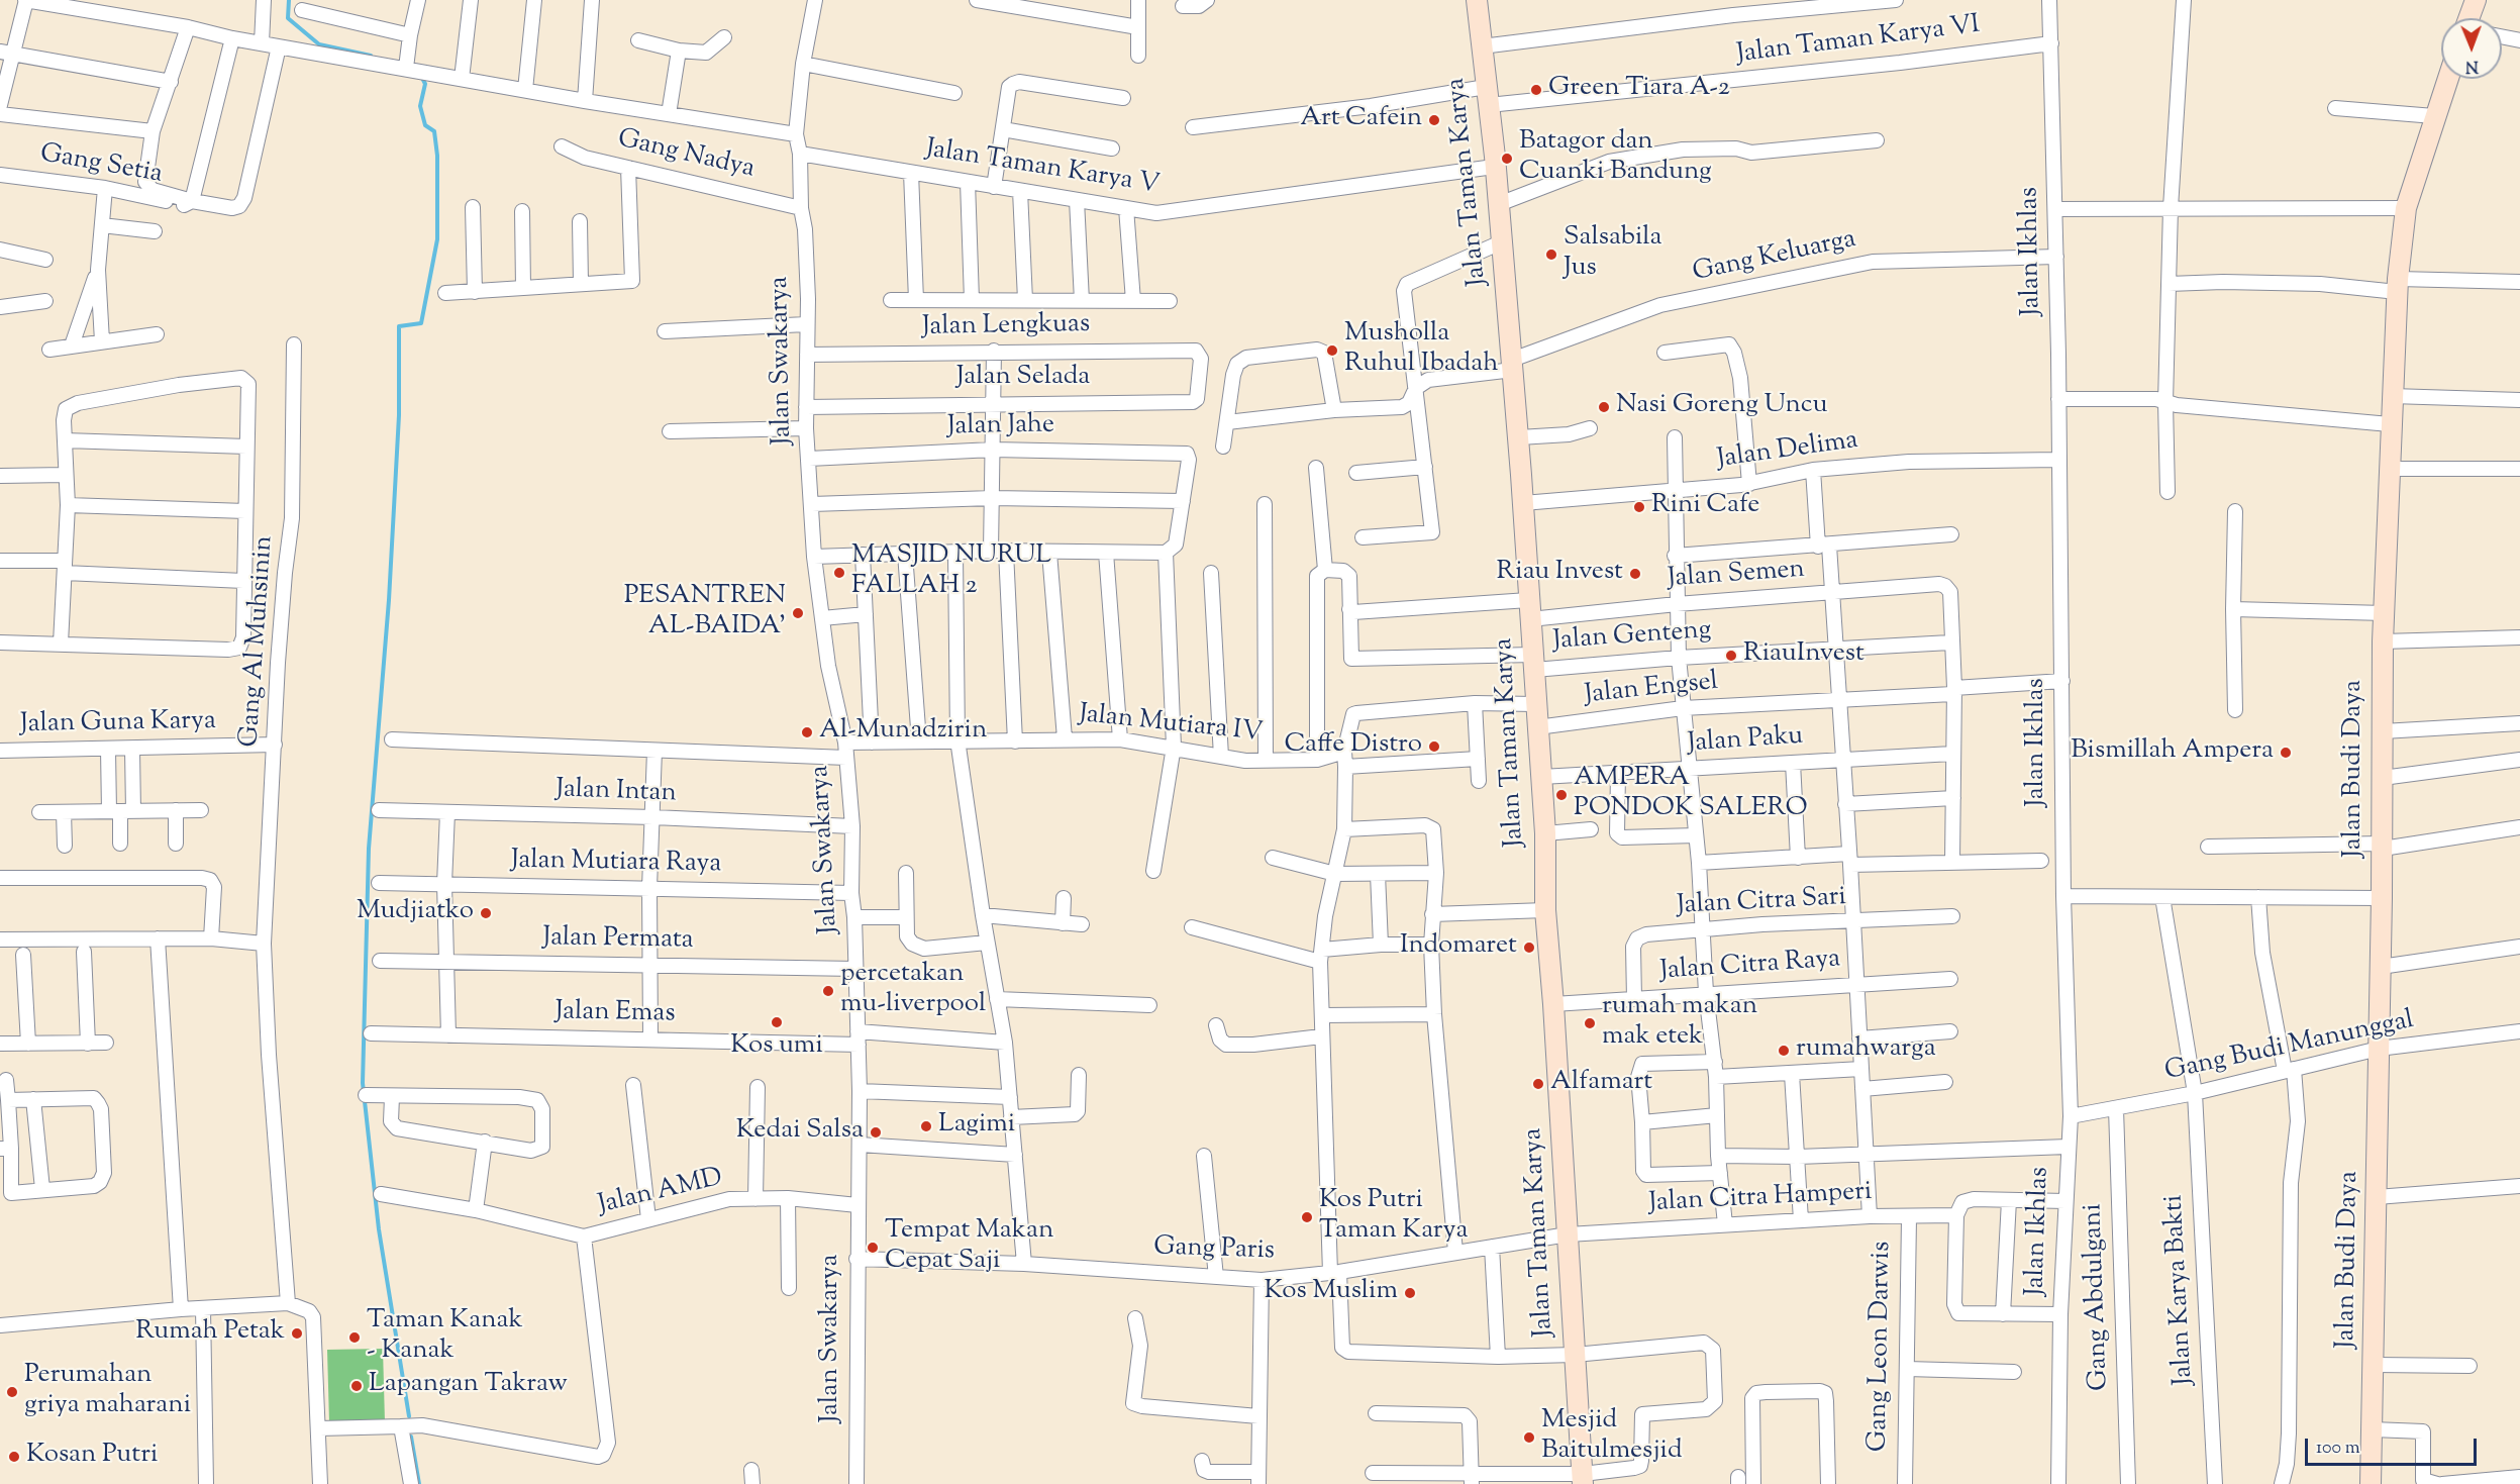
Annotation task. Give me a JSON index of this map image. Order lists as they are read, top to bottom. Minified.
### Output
{"streets":{"street":["Jalan Taman Karya VI","Gang Nadya","Gang Setia","Jalan Taman Karya V","Jalan Taman Karya","Jalan Ikhlas","Gang Keluarga","Jalan Lengkuas","Jalan Swakarya","Jalan Selada","Jalan Jahe","Jalan Delima","Jalan Semen","Jalan Genteng","Gang Al Muhsinin","Jalan Engsel","Jalan Guna Karya","Jalan Mutiara IV","Jalan Paku","Jalan Budi Daya","Jalan Intan","Jalan Mutiara Raya","Jalan Citra Sari","Jalan Permata","Jalan Citra Raya","Jalan Emas","Gang Budi Manunggal","Jalan AMD","Jalan Citra Hamperi","Gang Paris","Jalan Karya Bakti","Gang Abdulgani","Gang Leon Darwis"]},"crossings":[["Jalan Taman Karya VI","Jalan Taman Karya"],["Jalan Taman Karya VI","Jalan Ikhlas"],["Gang Nadya","Jalan Swakarya"],["Jalan Taman Karya V","Jalan Taman Karya"],["Jalan Taman Karya V","Jalan Swakarya"],["Jalan Taman Karya","Gang Keluarga"],["Jalan Taman Karya","Jalan Delima"],["Jalan Taman Karya","Jalan Semen"],["Jalan Taman Karya","Jalan Genteng"],["Jalan Taman Karya","Jalan Engsel"],["Jalan Taman Karya","Jalan Paku"],["Jalan Taman Karya","Jalan Citra Raya"],["Jalan Taman Karya","Jalan Citra Hamperi"],["Jalan Taman Karya","Gang Paris"],["Jalan Ikhlas","Gang Keluarga"],["Jalan Ikhlas","Jalan Delima"],["Jalan Ikhlas","Jalan Engsel"],["Jalan Ikhlas","Gang Budi Manunggal"],["Jalan Lengkuas","Jalan Swakarya"],["Jalan Lengkuas","Jalan Selada"],["Jalan Swakarya","Jalan Selada"],["Jalan Swakarya","Jalan Jahe"],["Jalan Swakarya","Jalan Mutiara IV"],["Jalan Swakarya","Jalan Intan"],["Jalan Swakarya","Jalan Mutiara Raya"],["Jalan Swakarya","Jalan Permata"],["Jalan Swakarya","Jalan Emas"],["Jalan Swakarya","Jalan AMD"],["Jalan Swakarya","Gang Paris"],["Jalan Semen","Jalan Genteng"],["Gang Al Muhsinin","Jalan Guna Karya"],["Jalan Budi Daya","Gang Budi Manunggal"],["Jalan Citra Sari","Jalan Citra Raya"],["Gang Budi Manunggal","Jalan Karya Bakti"],["Gang Budi Manunggal","Gang Abdulgani"],["Jalan Citra Hamperi","Gang Paris"],["Jalan Citra Hamperi","Gang Leon Darwis"]],"places":["Green Tiara A-2","Art Cafein","Batagor dan Cuanki Bandung","Salsabila Jus","Musholla Ruhul Ibadah","Nasi Goreng Uncu","Rini Cafe","MASJID NURUL FALLAH 2","Riau Invest","PESANTREN AL-BAIDA'","RiauInvest","Al-Munadzirin","Caffe Distro","Bismillah Ampera","AMPERA PONDOK SALERO","Mudjiatko","Indomaret","percetakan mu-liverpool","Kos umi","rumah makan mak etek","rumahwarga","Alfamart","Lagimi","Kedai Salsa","Kos Putri Taman Karya","Tempat Makan Cepat Saji","Kos Muslim","Rumah Petak","Taman Kanak - Kanak","Lapangan Takraw","Perumahan griya maharani","Mesjid Baitulmesjid","Kosan Putri"],"scale_bar":"100 m","north":"bottom"}
